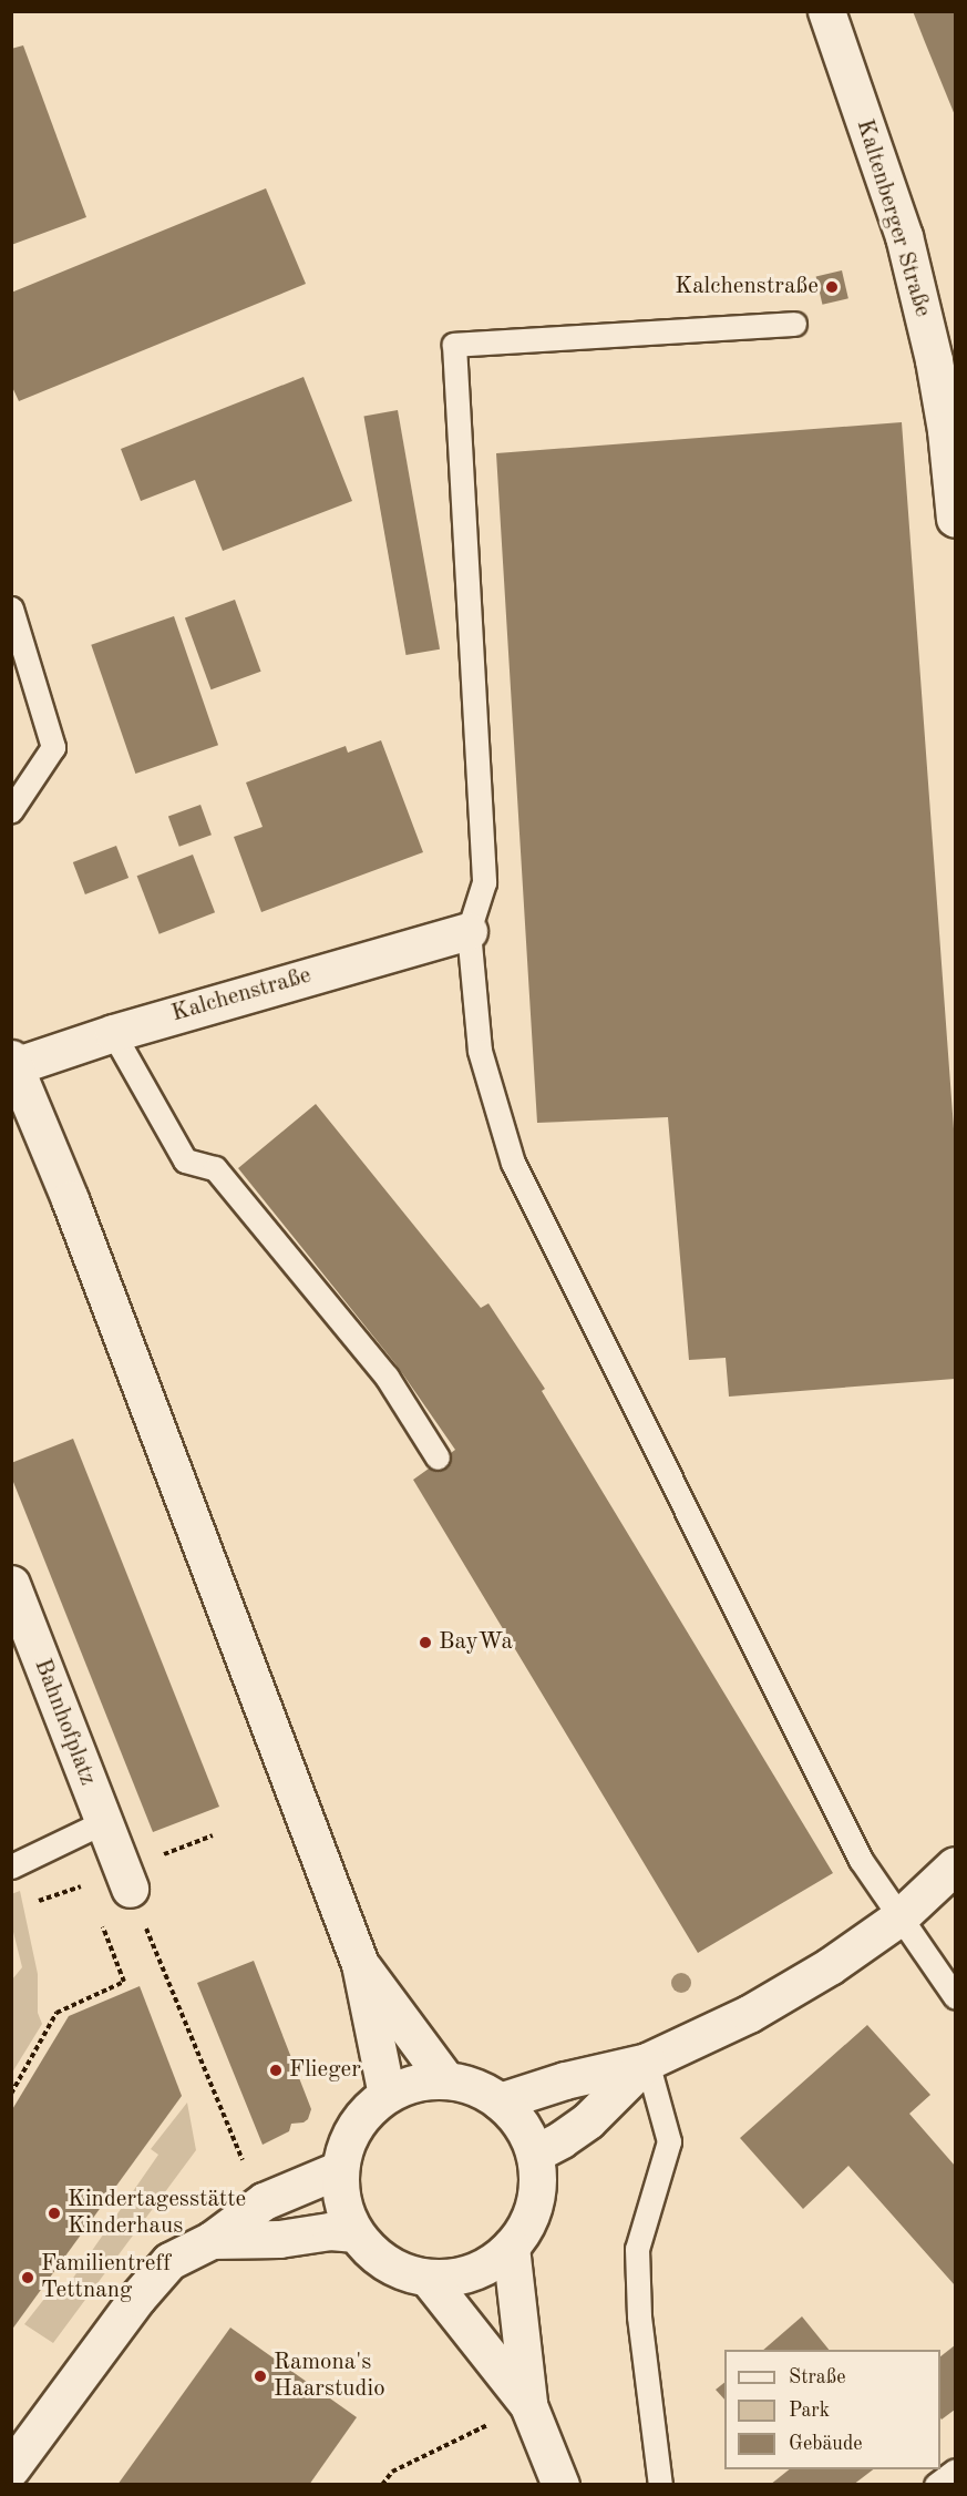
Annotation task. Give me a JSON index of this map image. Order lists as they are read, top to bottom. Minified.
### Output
{"streets":{"street":["Kaltenberger Straße","Kalchenstraße","Bahnhofplatz"]},"places":["Kalchenstraße","BayWa","Flieger","Kindertagesstätte Kinderhaus","Familientreff Tettnang","Ramona's Haarstudio"],"legend":["Straße","Park","Gebäude"]}
